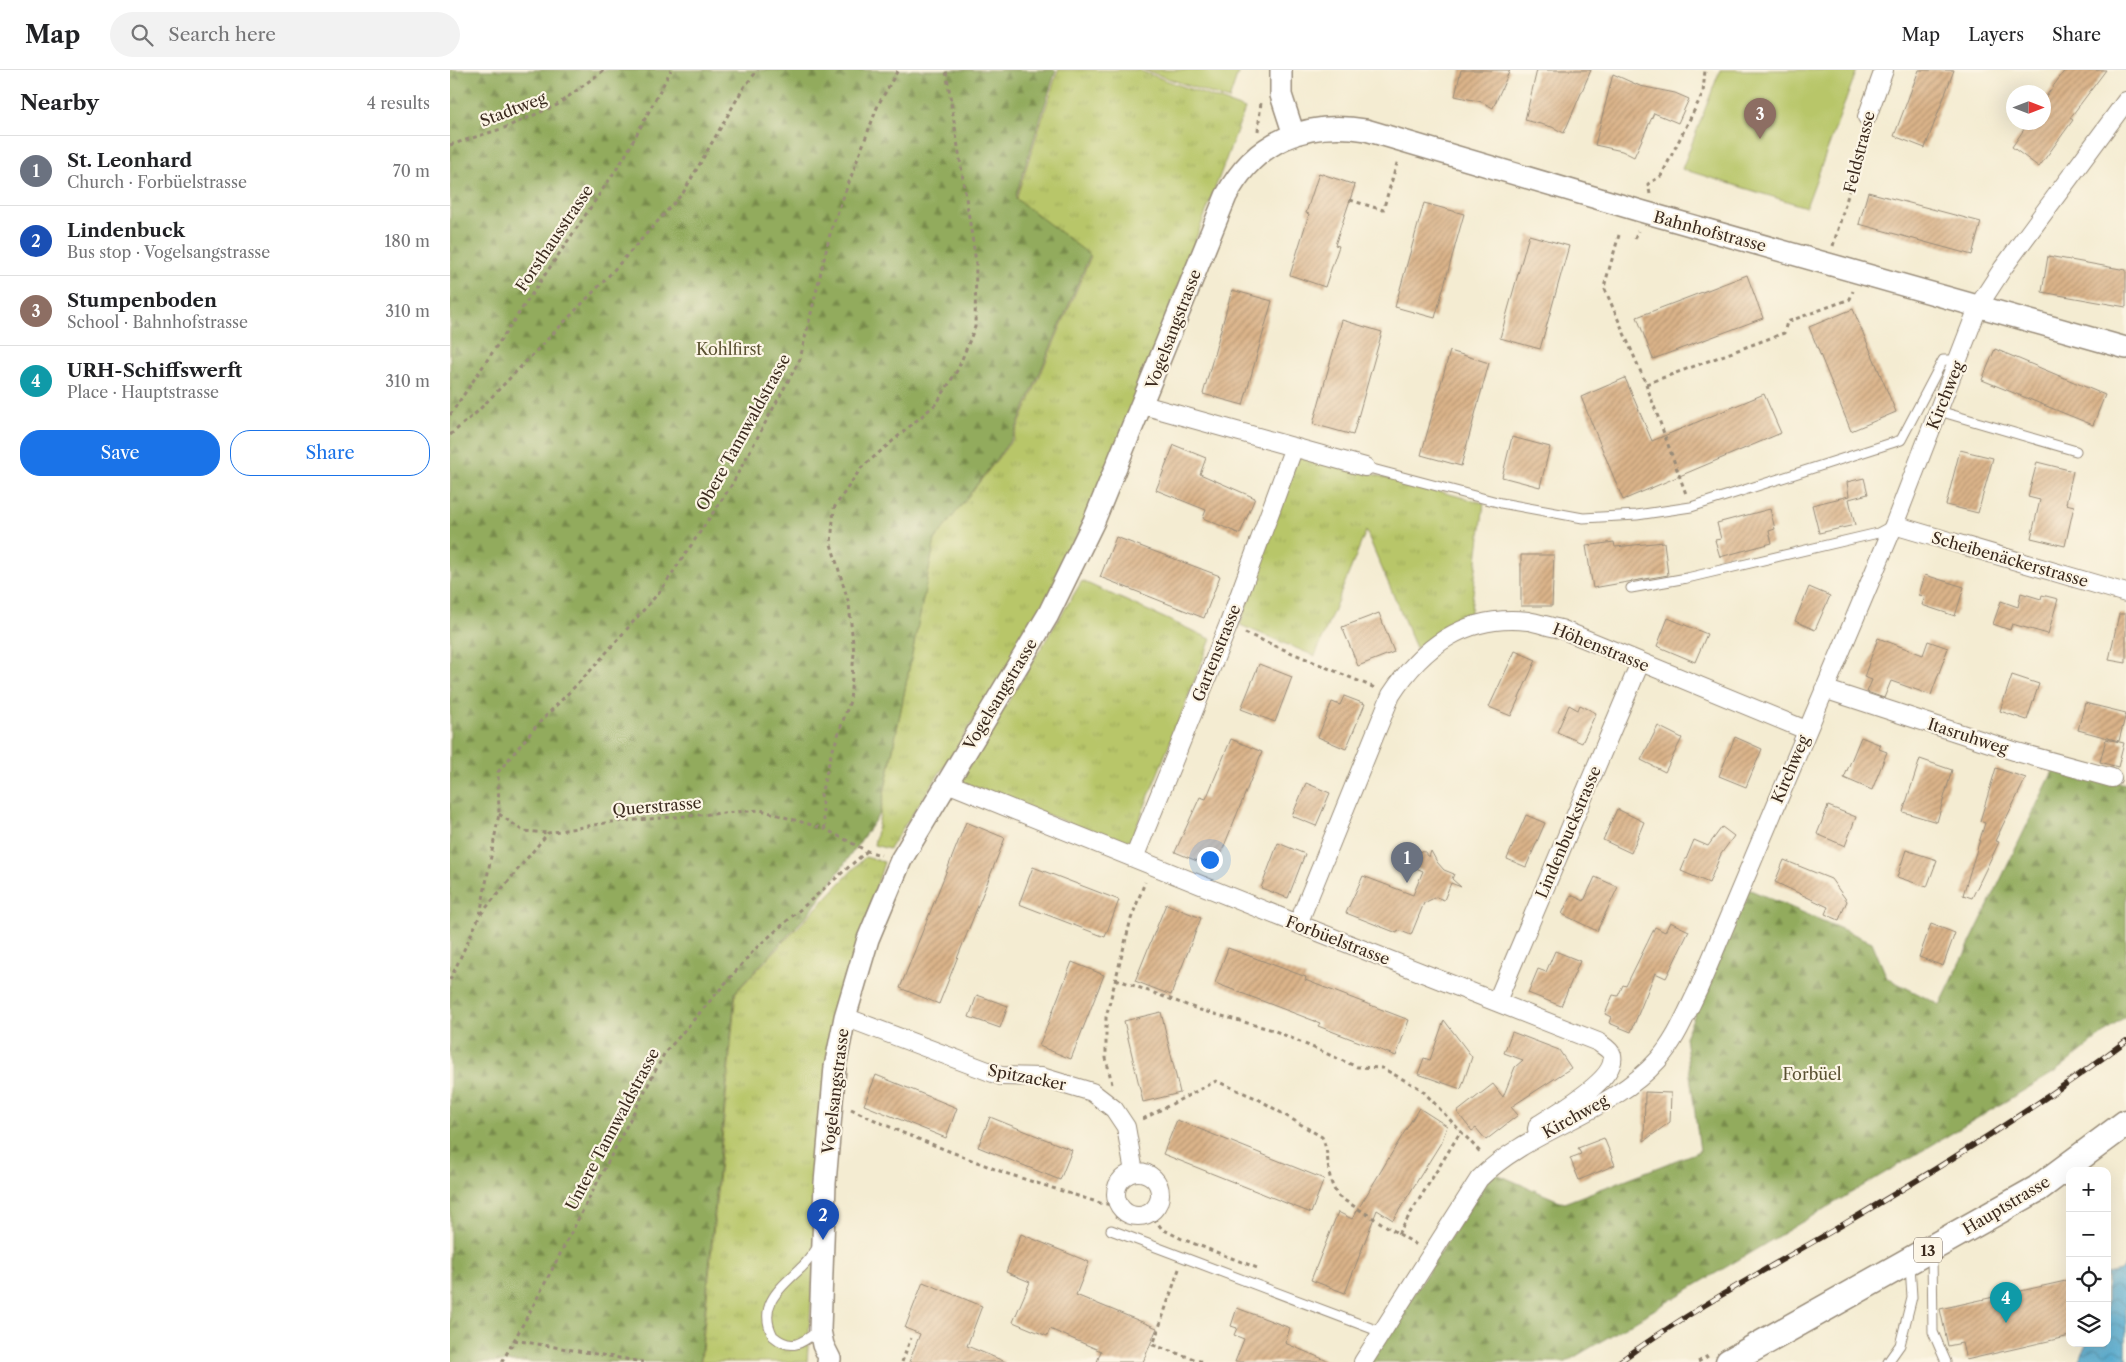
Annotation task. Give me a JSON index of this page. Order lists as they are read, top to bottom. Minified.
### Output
{"streets":{"main road":["Hauptstrasse","13"],"street":["Feldstrasse","Bahnhofstrasse","Vogelsangstrasse","Kirchweg","Scheibenäckerstrasse","Höhenstrasse","Gartenstrasse","Itasruhweg","Lindenbuckstrasse","Forbüelstrasse","Spitzacker"],"path":["Stadtweg","Forsthausstrasse","Obere Tannwaldstrasse","Querstrasse","Untere Tannwaldstrasse"]},"crossings":[["Feldstrasse","Bahnhofstrasse"],["Bahnhofstrasse","Vogelsangstrasse"],["Bahnhofstrasse","Kirchweg"],["Vogelsangstrasse","Forbüelstrasse"],["Vogelsangstrasse","Spitzacker"],["Kirchweg","Scheibenäckerstrasse"],["Kirchweg","Höhenstrasse"],["Kirchweg","Itasruhweg"],["Kirchweg","Forbüelstrasse"],["Obere Tannwaldstrasse","Querstrasse"],["Höhenstrasse","Lindenbuckstrasse"],["Höhenstrasse","Forbüelstrasse"],["Gartenstrasse","Forbüelstrasse"],["Querstrasse","Untere Tannwaldstrasse"],["Lindenbuckstrasse","Forbüelstrasse"]],"parks":["Kohlfirst","Forbüel"],"north":"right","page":{"header":"Map","search":"Search here","nav":["Map","Layers","Share"],"heading":["Nearby","4 results"],"pins":["3","1","2","4"],"list":[{"mark":"1","name":"St. Leonhard","note":"Church · Forbüelstrasse","value":"70 m"},{"mark":"2","name":"Lindenbuck","note":"Bus stop · Vogelsangstrasse","value":"180 m"},{"mark":"3","name":"Stumpenboden","note":"School · Bahnhofstrasse","value":"310 m"},{"mark":"4","name":"URH-Schiffswerft","note":"Place · Hauptstrasse","value":"310 m"}],"buttons":["Save","Share"],"map_buttons":["+","−"]}}
